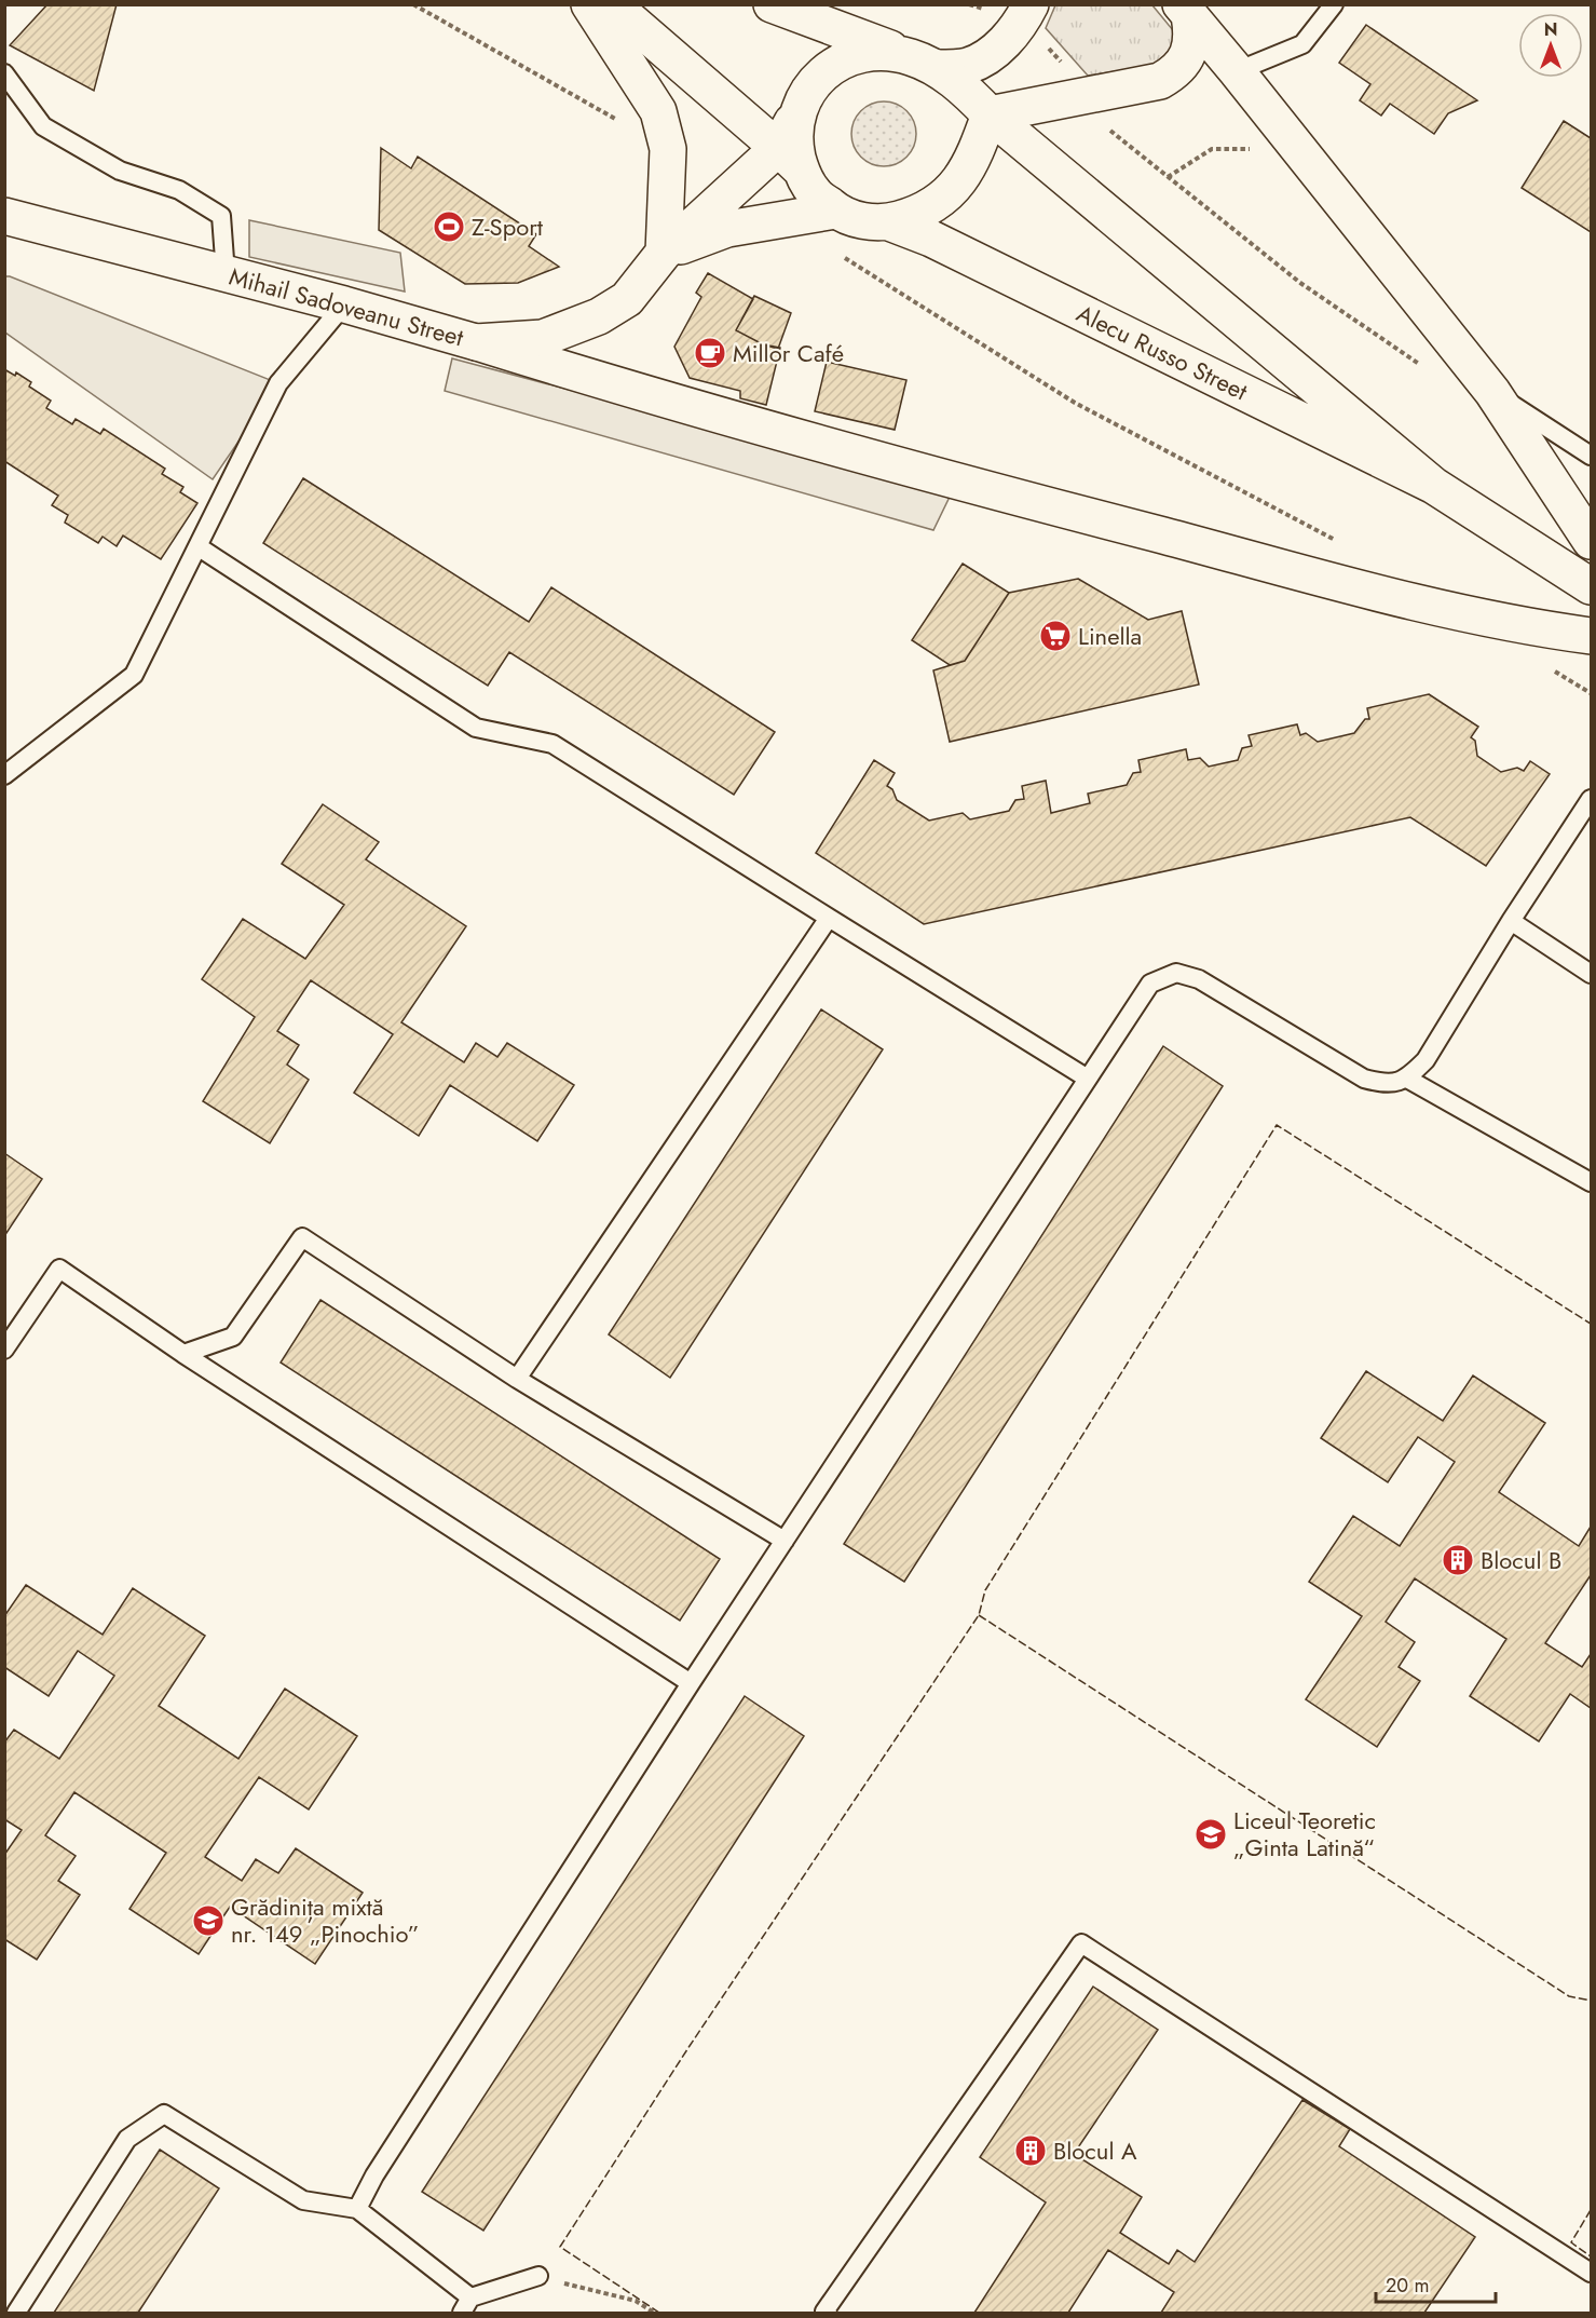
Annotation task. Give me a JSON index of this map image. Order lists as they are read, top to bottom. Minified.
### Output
{"streets":{"main road":["Mihail Sadoveanu Street","Alecu Russo Street"]},"crossings":[["Mihail Sadoveanu Street","Alecu Russo Street"]],"places":{"sports":["Z-Sport"],"cafe":["Millor Café"],"supermarket":["Linella"],"building":["Blocul B","Blocul A"],"school or university":["Liceul Teoretic „Ginta Latină“","Grădinița mixtă nr. 149 „Pinochio”"]},"scale_bar":"20 m","north":"top"}
